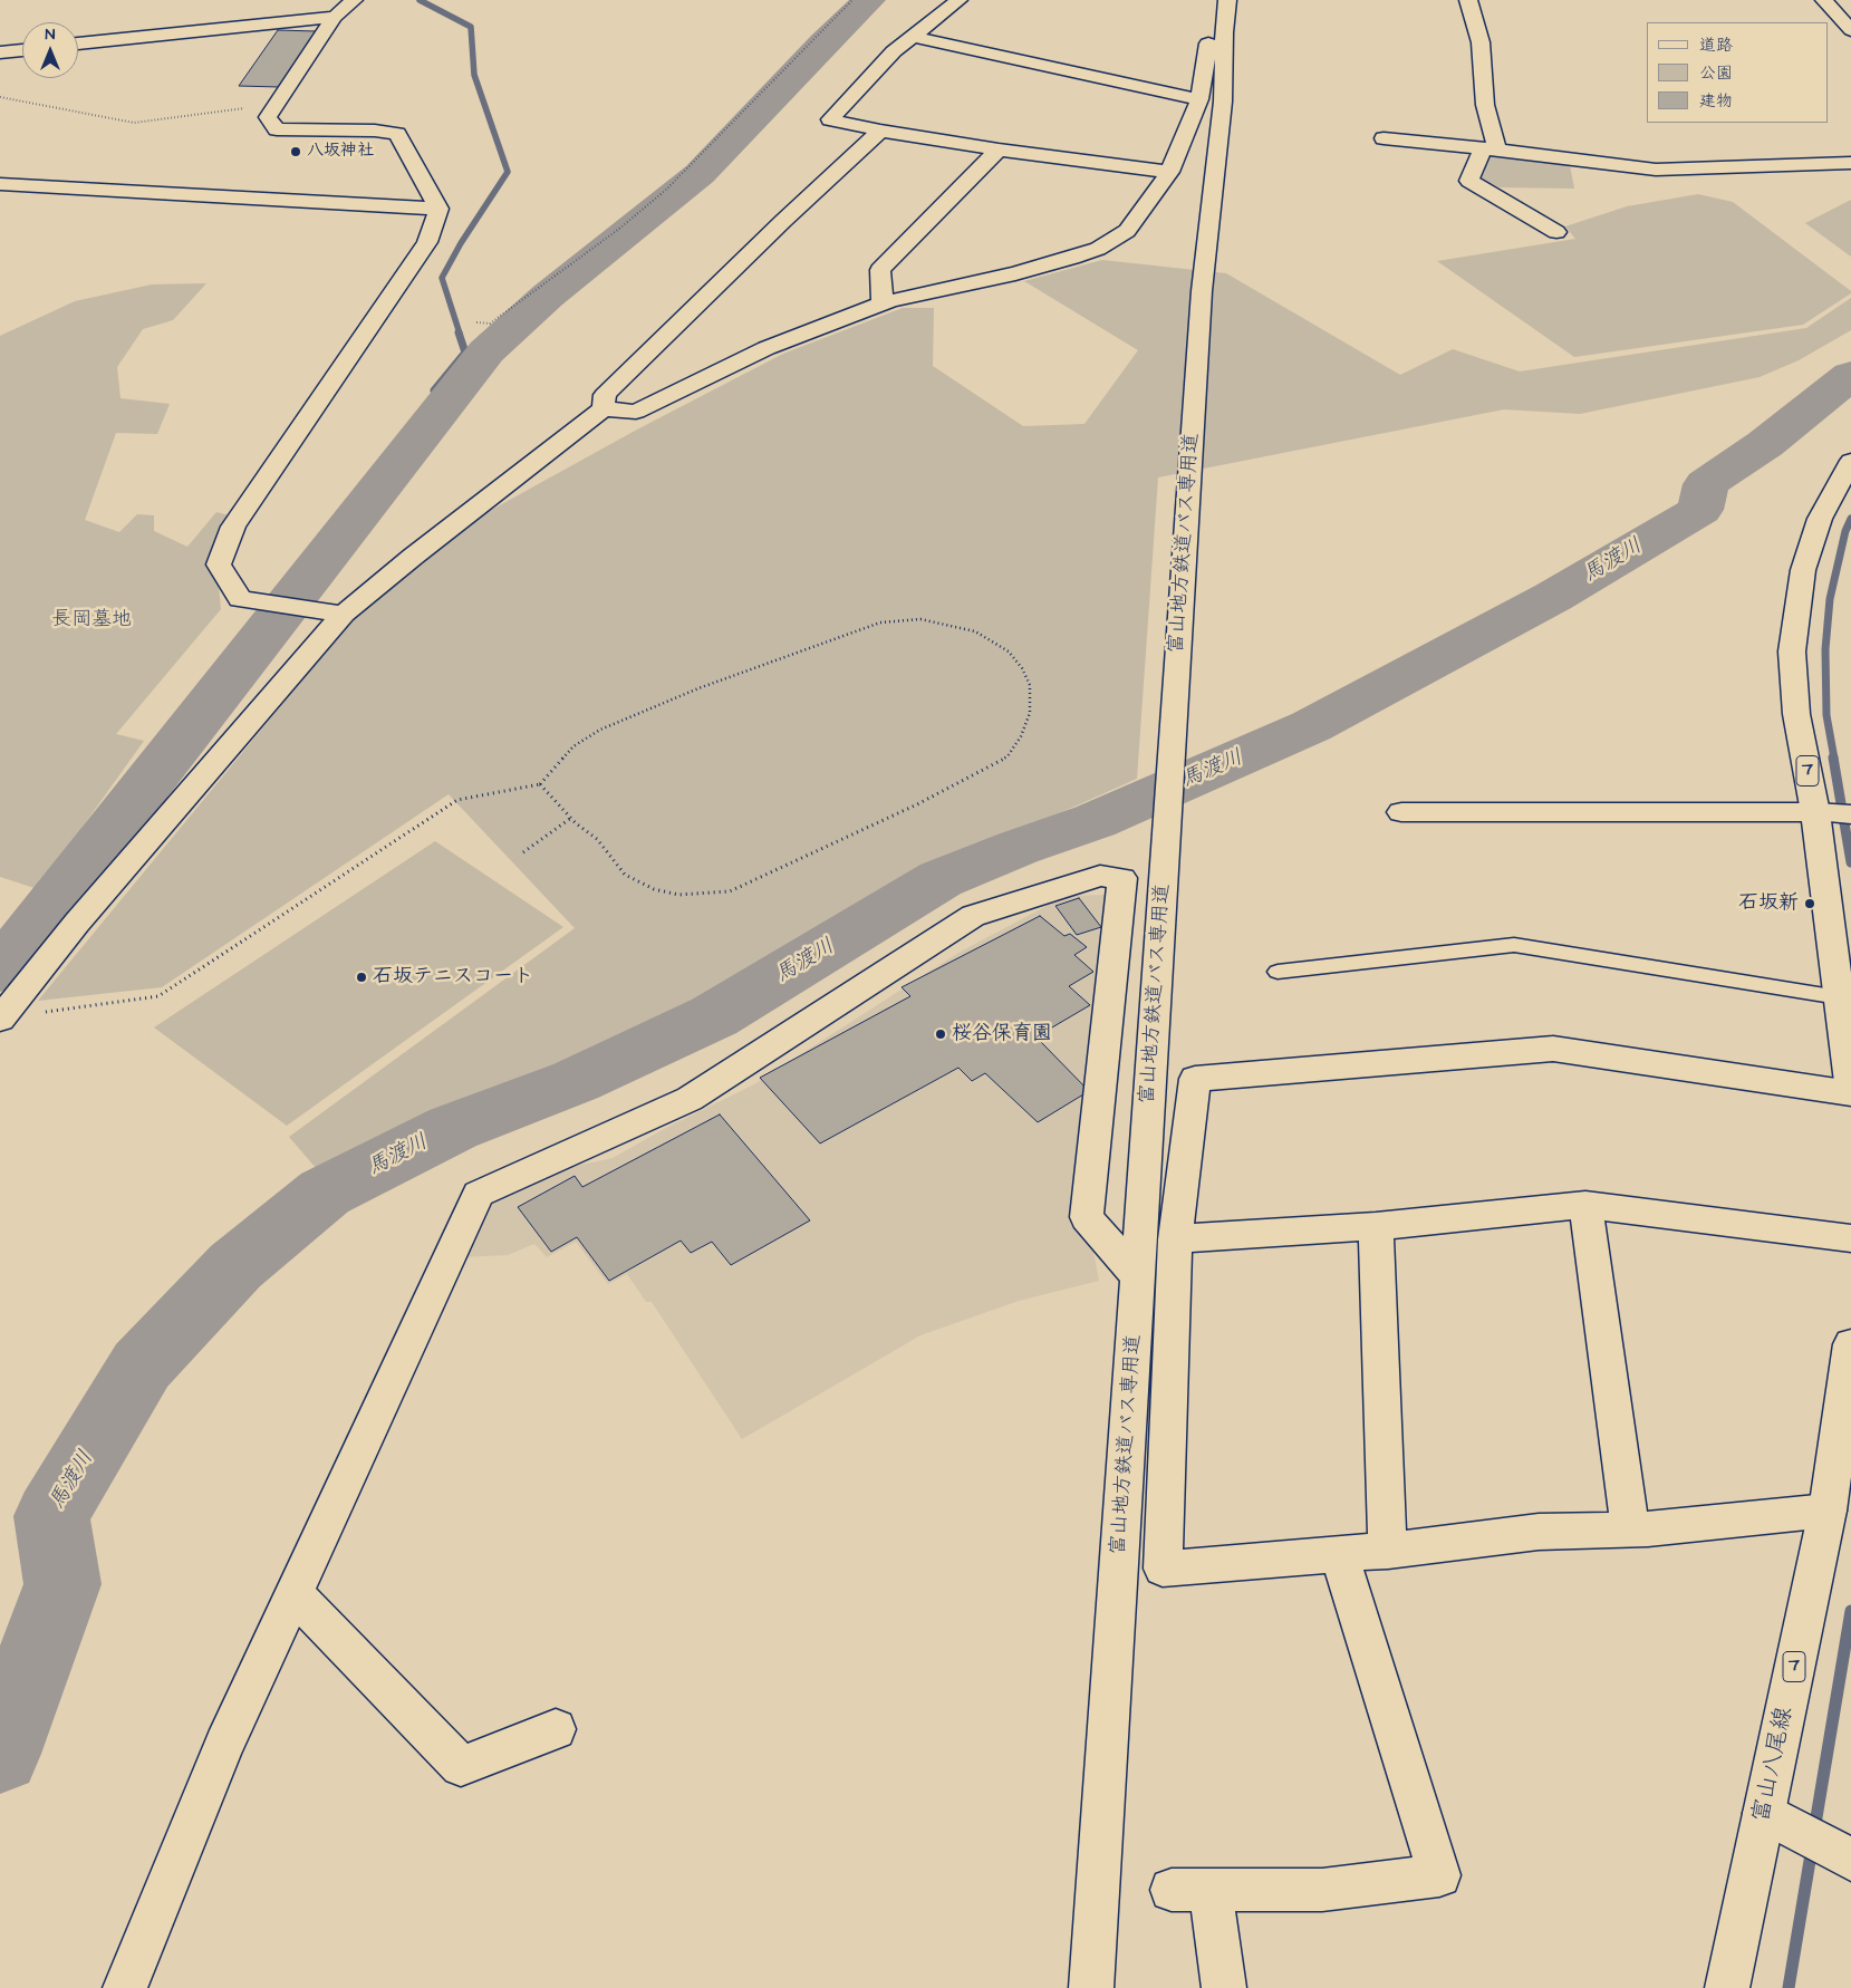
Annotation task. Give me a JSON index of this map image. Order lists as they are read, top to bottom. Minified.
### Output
{"streets":{"street":["富山地方鉄道バス専用道","7","富山八尾線"]},"water":["馬渡川"],"parks":["長岡墓地"],"places":["八坂神社","石坂新","石坂テニスコート","桜谷保育園"],"legend":["道路","公園","建物"],"north":"top"}
